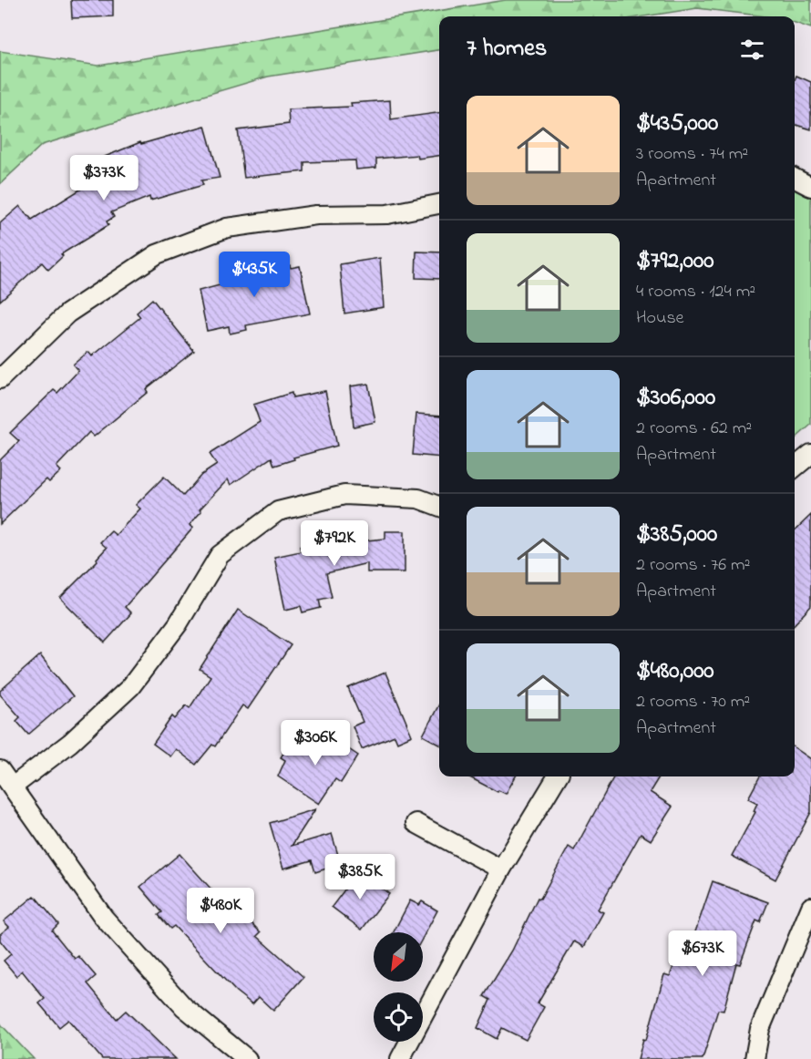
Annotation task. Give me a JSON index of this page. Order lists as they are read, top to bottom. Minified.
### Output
{"north":"bottom left","page":{"heading":"7 homes","list":[{"name":"$435,000","note":"3 rooms · 74 m² · Apartment"},{"name":"$792,000","note":"4 rooms · 124 m² · House"},{"name":"$306,000","note":"2 rooms · 62 m² · Apartment"},{"name":"$385,000","note":"2 rooms · 76 m² · Apartment"},{"name":"$480,000","note":"2 rooms · 70 m² · Apartment"}],"price":["$373K","$435K","$792K","$306K","$385K","$480K","$673K"]}}
